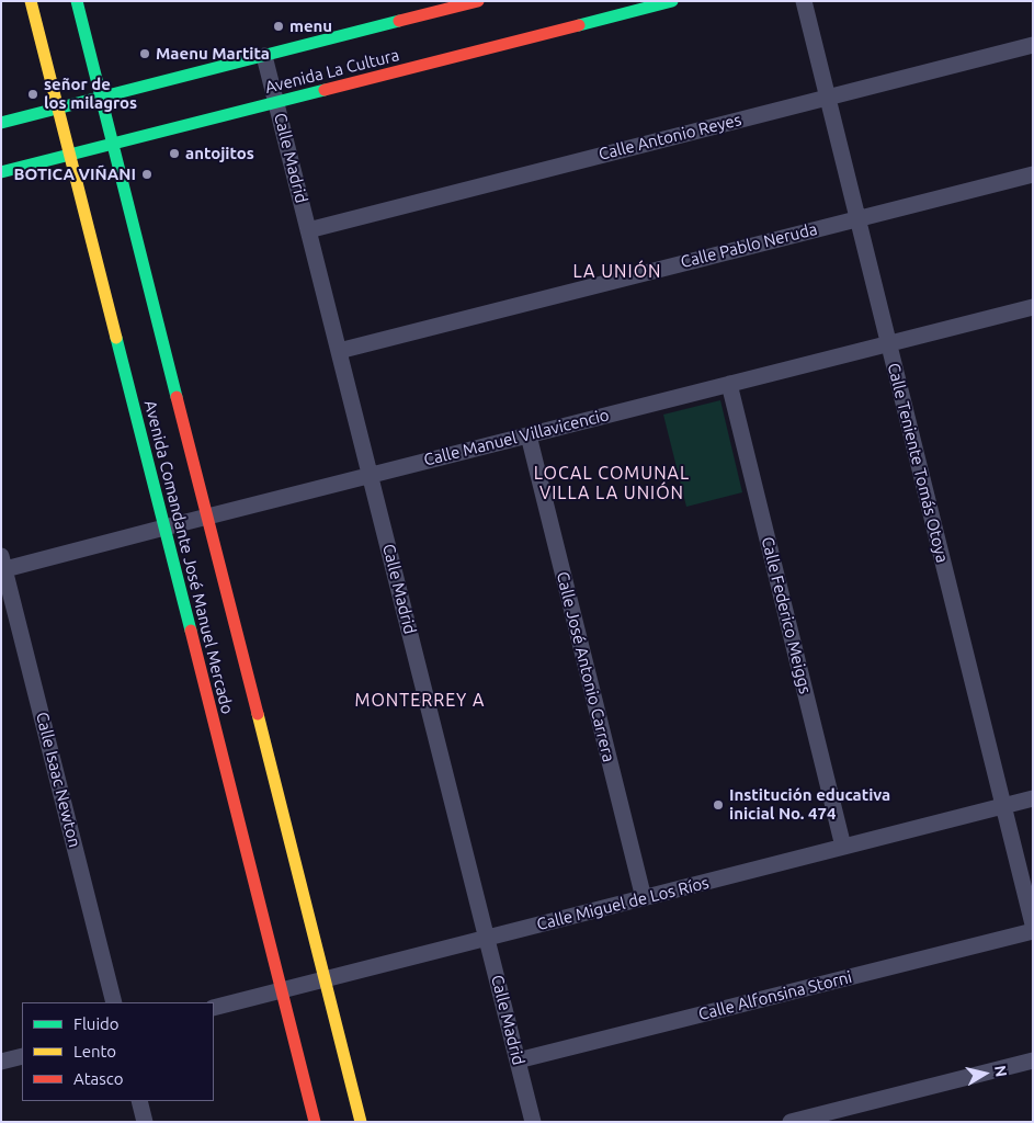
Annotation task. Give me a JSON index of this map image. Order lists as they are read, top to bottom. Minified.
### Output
{"streets":{"street":["Avenida La Cultura","Calle Antonio Reyes","Calle Madrid","Calle Pablo Neruda","Calle Manuel Villavicencio","Calle Teniente Tomás Otoya","Avenida Comandante José Manuel Mercado","Calle Federico Meiggs","Calle José Antonio Carrera","Calle Isaac Newton","Calle Miguel de Los Ríos","Calle Alfonsina Storni"]},"crossings":[["Avenida La Cultura","Calle Madrid"],["Avenida La Cultura","Avenida Comandante José Manuel Mercado"],["Calle Antonio Reyes","Calle Madrid"],["Calle Antonio Reyes","Calle Teniente Tomás Otoya"],["Calle Madrid","Calle Pablo Neruda"],["Calle Madrid","Calle Manuel Villavicencio"],["Calle Madrid","Calle Miguel de Los Ríos"],["Calle Madrid","Calle Alfonsina Storni"],["Calle Pablo Neruda","Calle Teniente Tomás Otoya"],["Calle Manuel Villavicencio","Calle Teniente Tomás Otoya"],["Calle Manuel Villavicencio","Avenida Comandante José Manuel Mercado"],["Calle Manuel Villavicencio","Calle Federico Meiggs"],["Calle Manuel Villavicencio","Calle José Antonio Carrera"],["Calle Manuel Villavicencio","Calle Isaac Newton"],["Calle Teniente Tomás Otoya","Calle Miguel de Los Ríos"],["Avenida Comandante José Manuel Mercado","Calle Miguel de Los Ríos"],["Calle Federico Meiggs","Calle Miguel de Los Ríos"],["Calle José Antonio Carrera","Calle Miguel de Los Ríos"]],"districts":["LA UNIÓN","LOCAL COMUNAL VILLA LA UNIÓN","MONTERREY A"],"places":["menu","Maenu Martita","señor de los milagros","antojitos","BOTICA VIÑANI","Institución educativa inicial No. 474"],"legend":["Fluido","Lento","Atasco"],"north":"right"}
